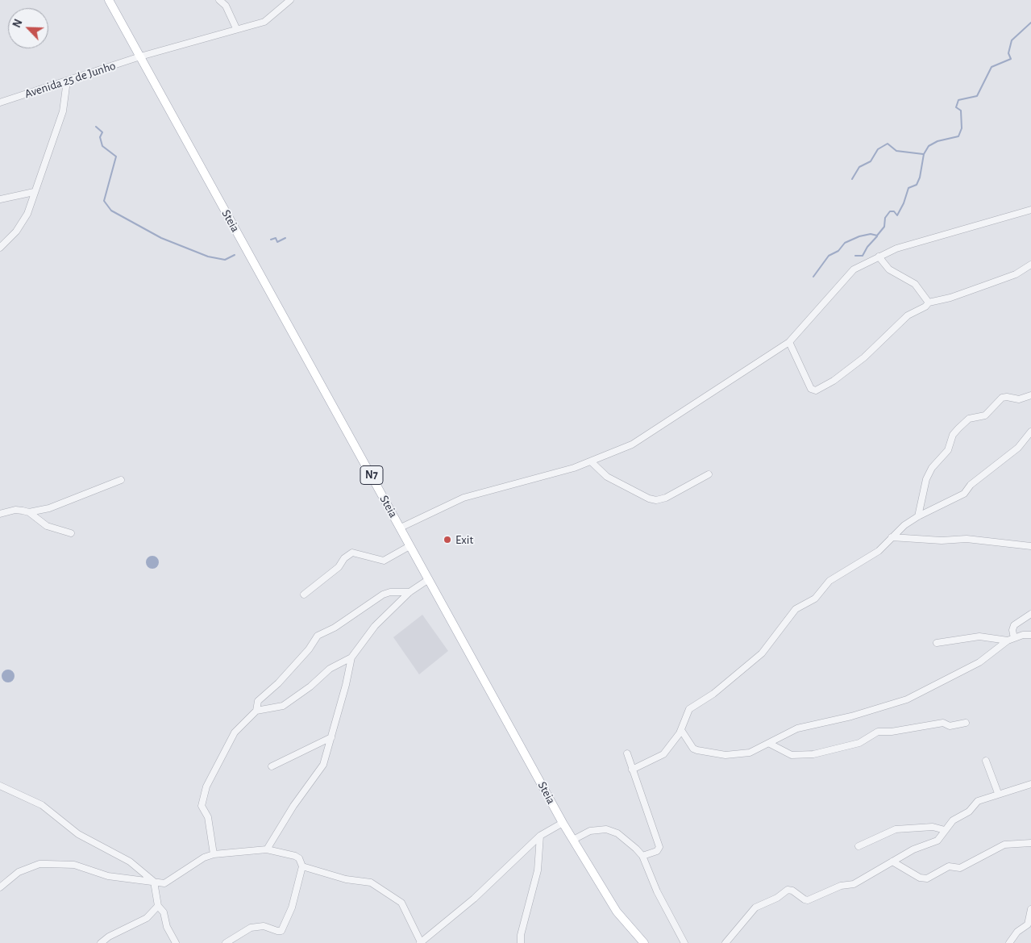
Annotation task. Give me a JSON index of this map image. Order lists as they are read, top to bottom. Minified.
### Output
{"streets":{"main road":["Steia","N7"],"street":["Avenida 25 de Junho"]},"crossings":[["Avenida 25 de Junho","Steia"]],"places":["Exit"],"north":"top left"}
